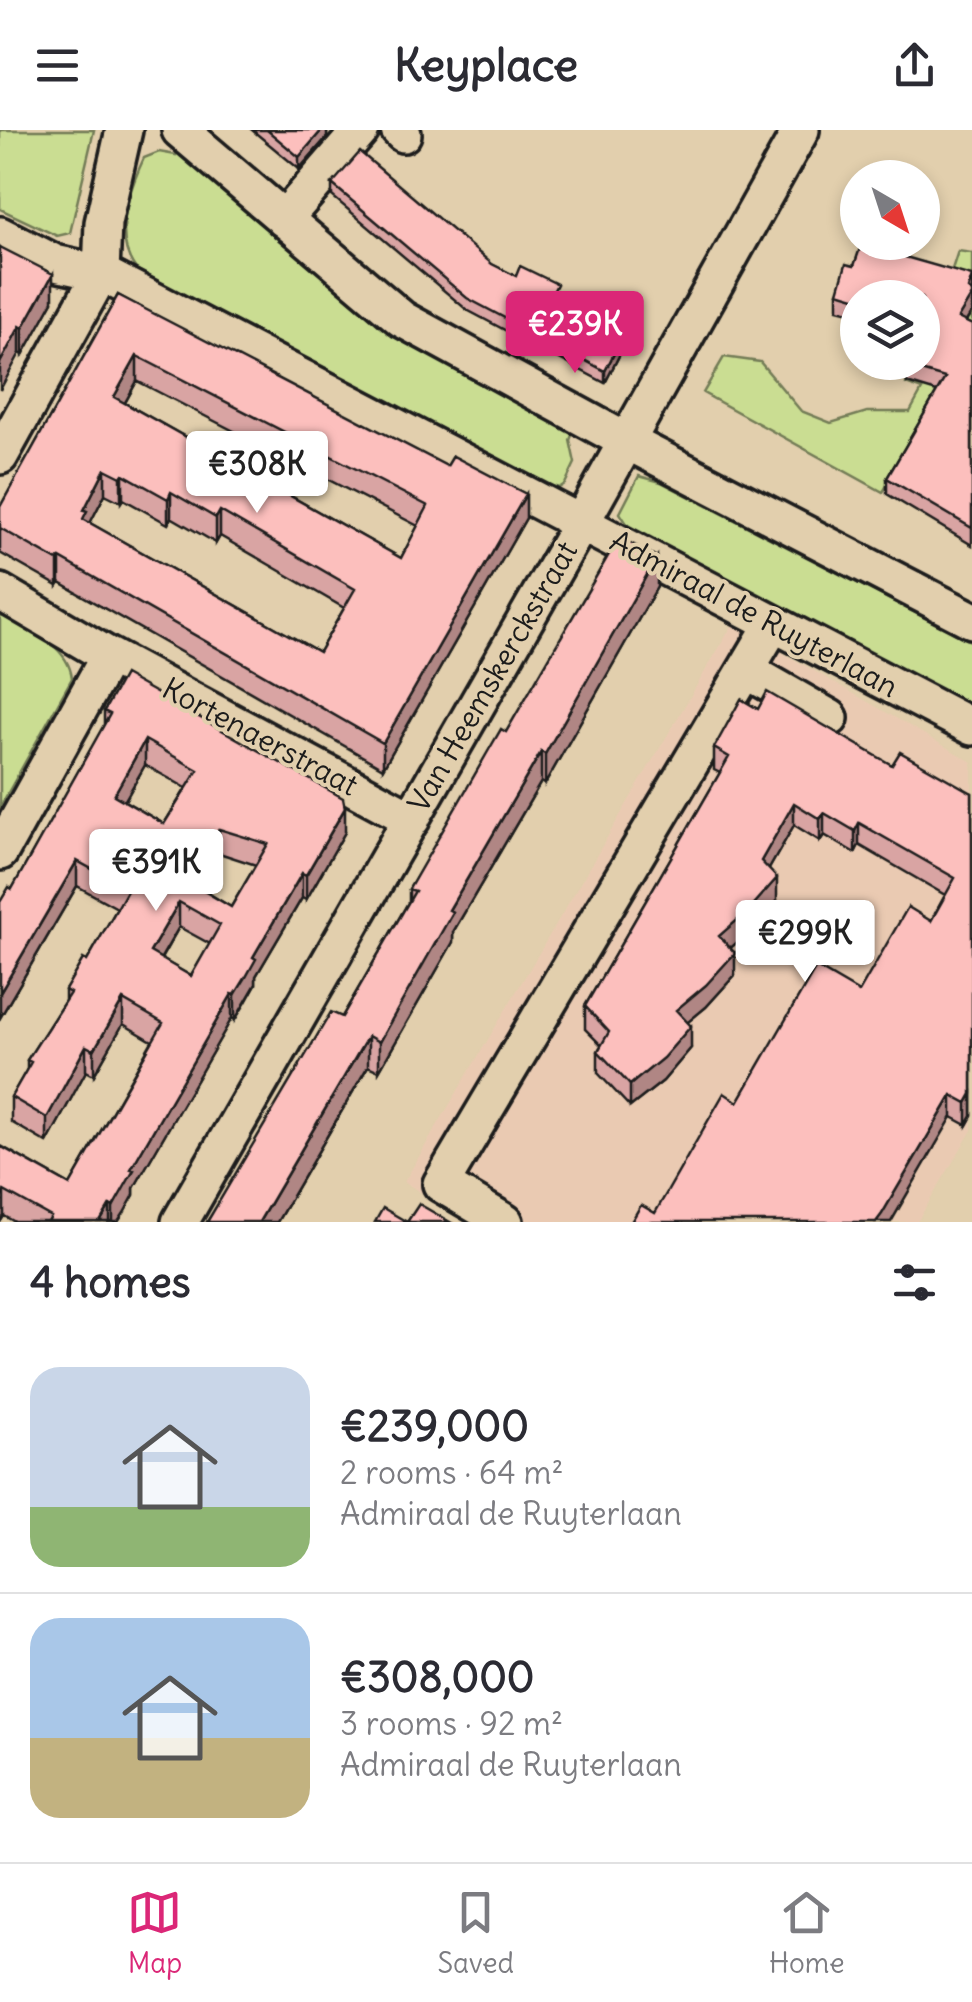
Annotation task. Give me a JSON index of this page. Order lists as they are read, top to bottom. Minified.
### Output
{"streets":{"street":["Admiraal de Ruyterlaan","Van Heemskerckstraat","Kortenaerstraat"]},"crossings":[["Admiraal de Ruyterlaan","Van Heemskerckstraat"],["Van Heemskerckstraat","Kortenaerstraat"]],"north":"bottom right","page":{"header":"Keyplace","price":["€239K","€308K","€391K","€299K"],"heading":"4 homes","list":[{"name":"€239,000","note":"2 rooms · 64 m² · Admiraal de Ruyterlaan"},{"name":"€308,000","note":"3 rooms · 92 m² · Admiraal de Ruyterlaan"}],"tabs":["Map","Saved","Home"]}}
